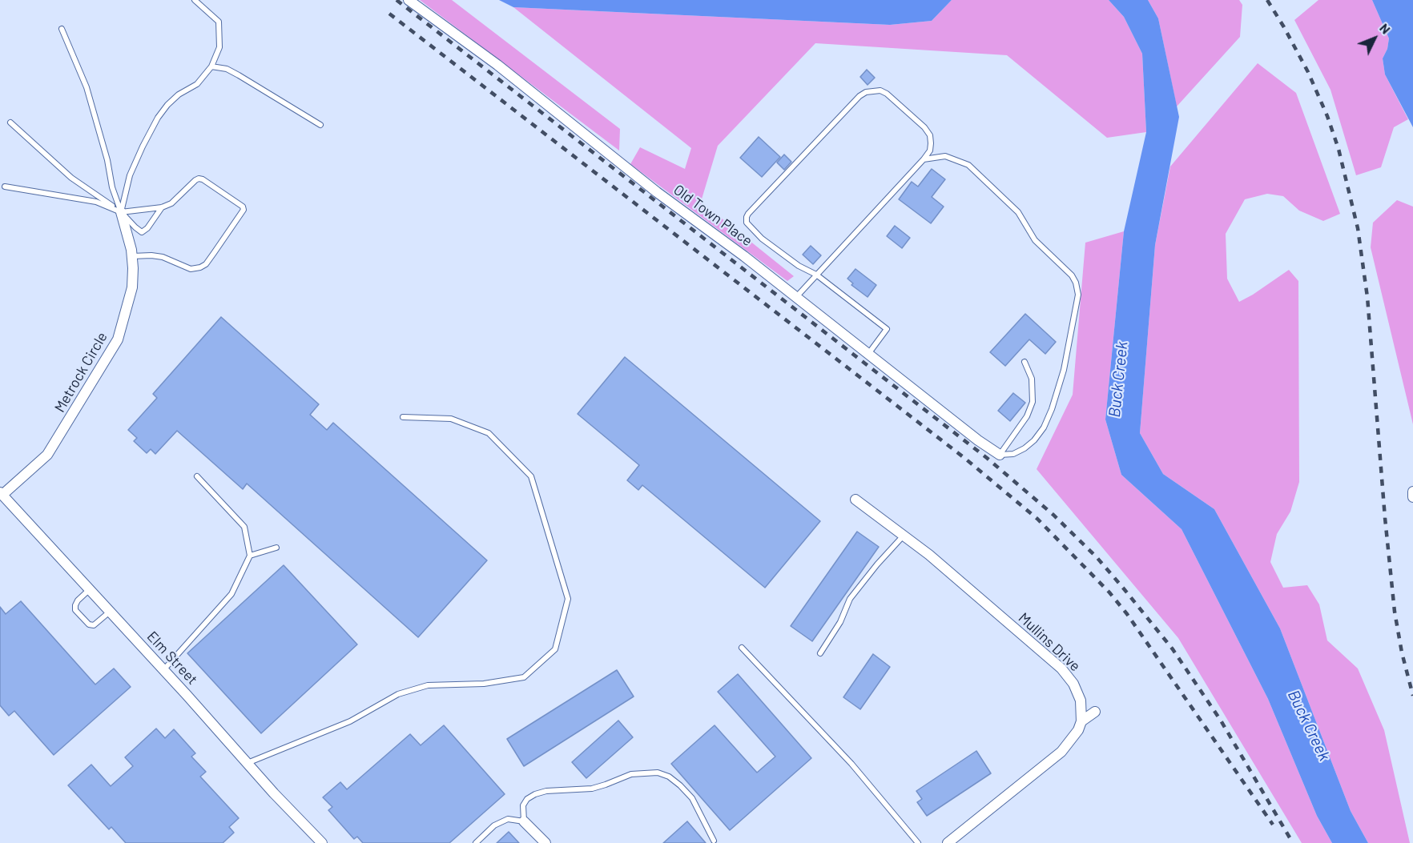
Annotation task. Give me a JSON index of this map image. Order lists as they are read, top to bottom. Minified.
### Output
{"streets":{"street":["Old Town Place","Metrock Circle","Mullins Drive","Elm Street"]},"crossings":[["Metrock Circle","Elm Street"]],"water":["Buck Creek"],"north":"top right"}
